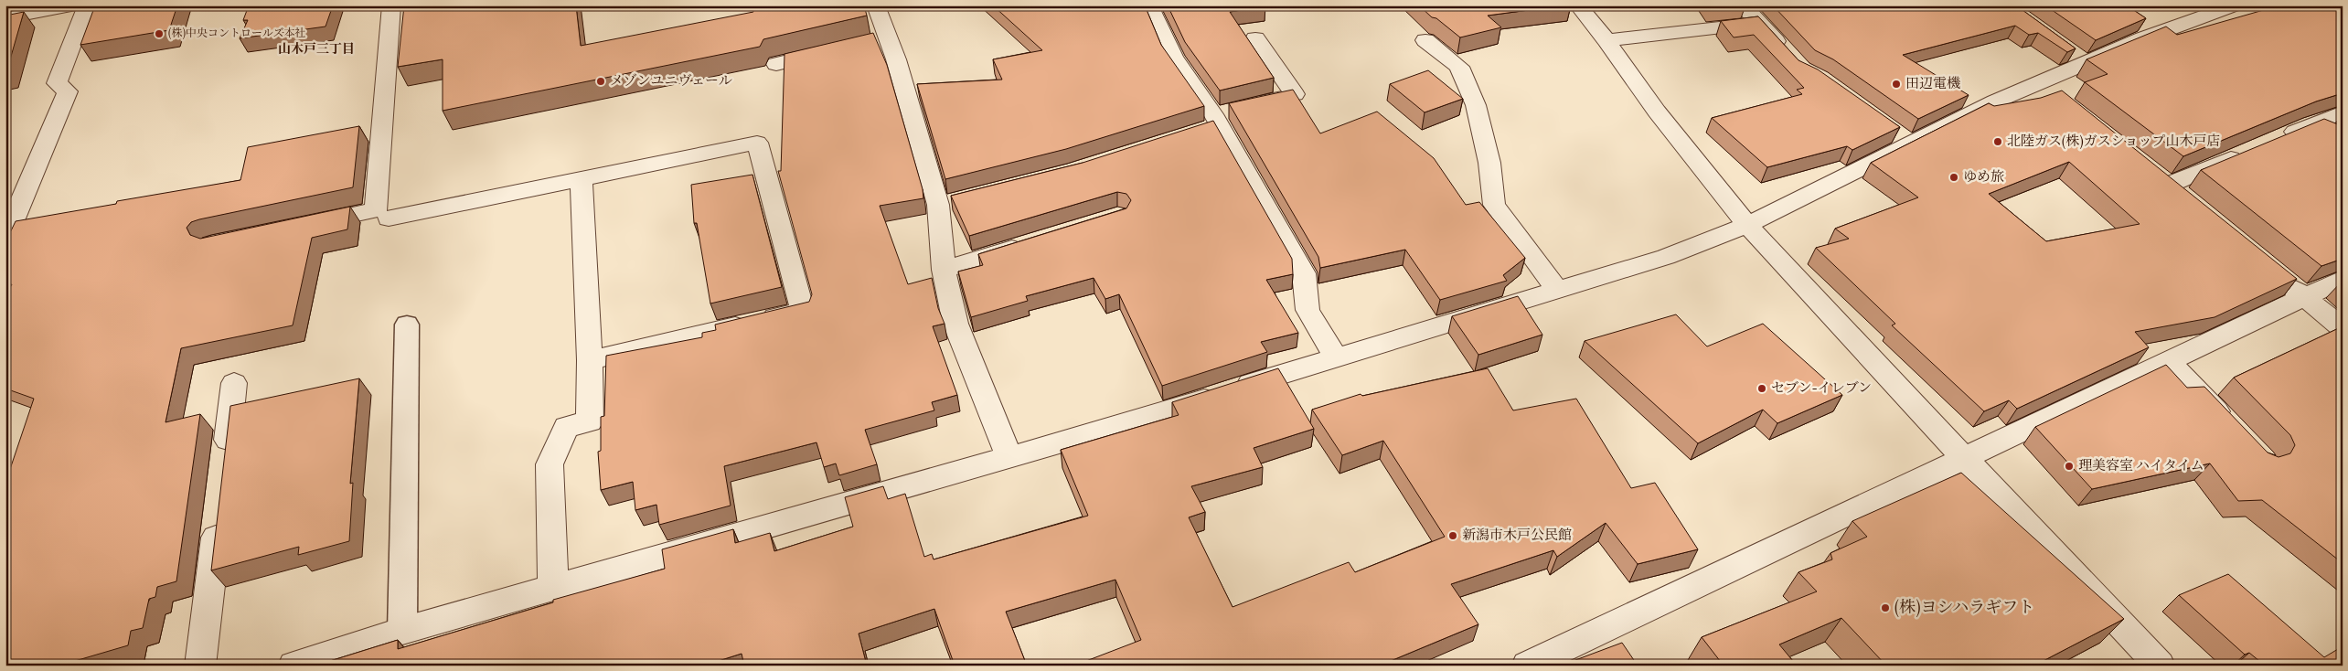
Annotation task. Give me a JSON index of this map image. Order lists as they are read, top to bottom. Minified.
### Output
{"districts":["山木戸三丁目"],"places":["(株)中央コントロールズ本社","メゾンユニヴェール","田辺電機","北陸ガス(株)ガスショップ山木戸店","ゆめ旅","セブン-イレブン","理美容室 ハイタイム","新潟市木戸公民館","(株)ヨシハラギフト"]}
